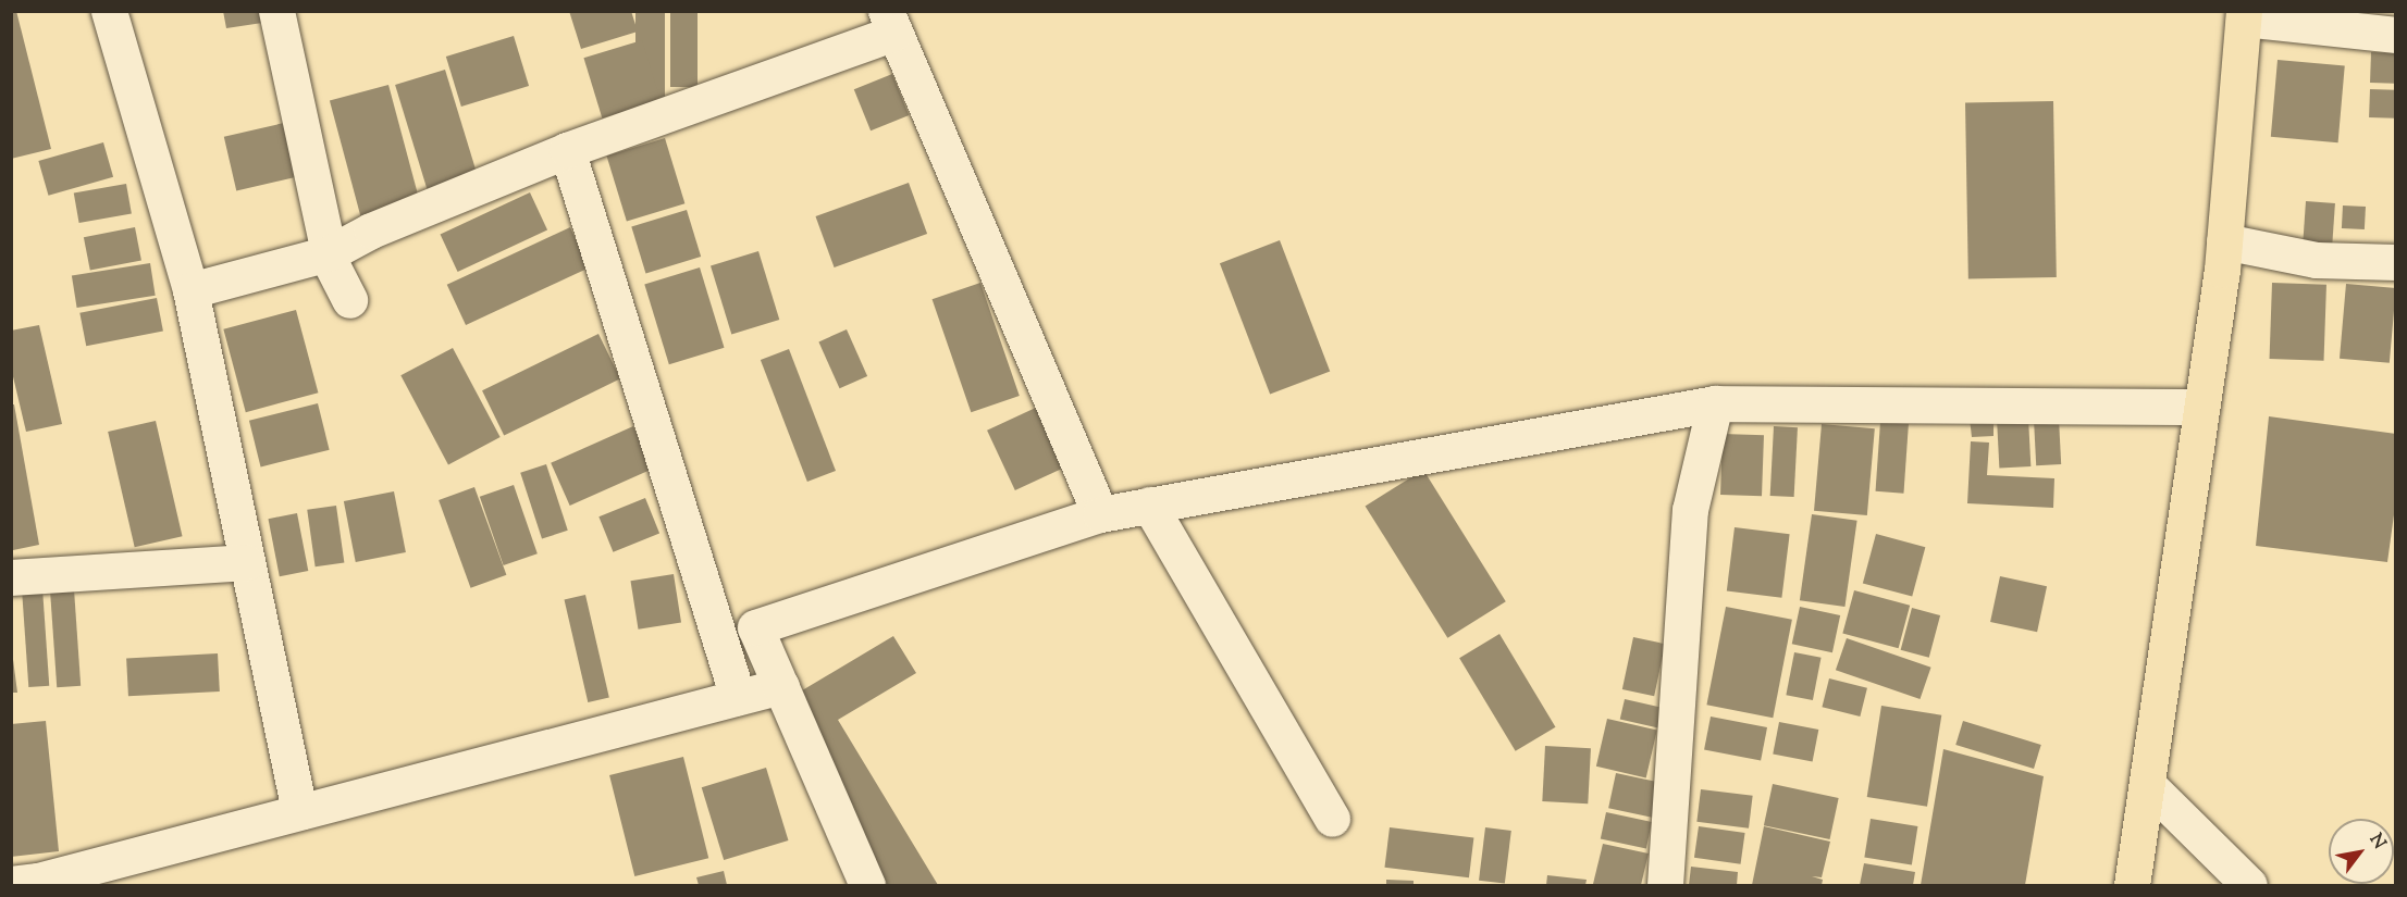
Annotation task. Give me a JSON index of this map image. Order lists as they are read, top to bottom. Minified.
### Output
{"north":"top right"}
